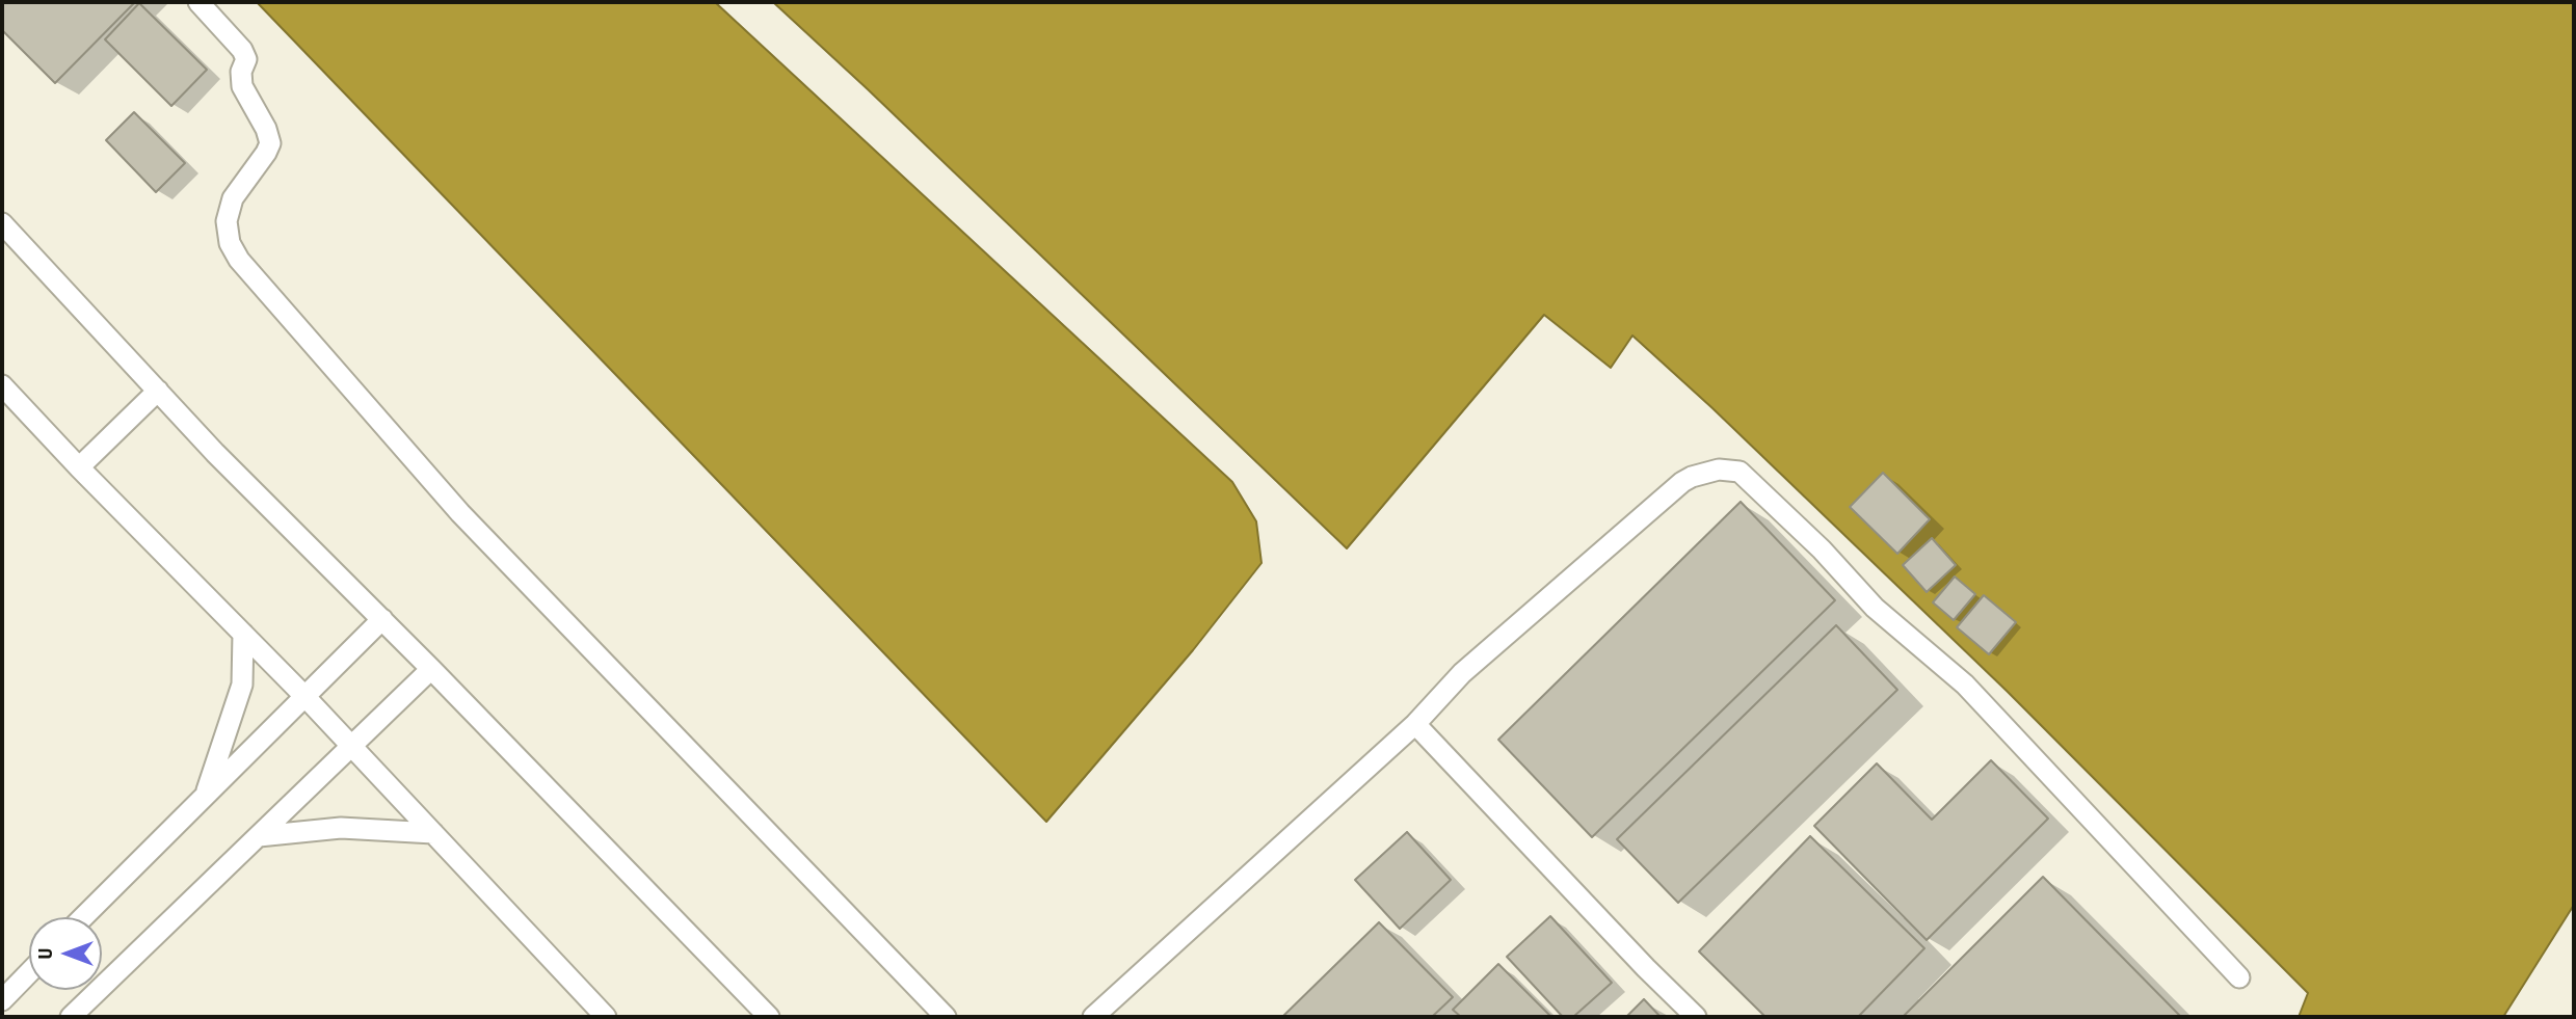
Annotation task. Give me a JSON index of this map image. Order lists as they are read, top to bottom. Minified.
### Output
{"north":"left"}
